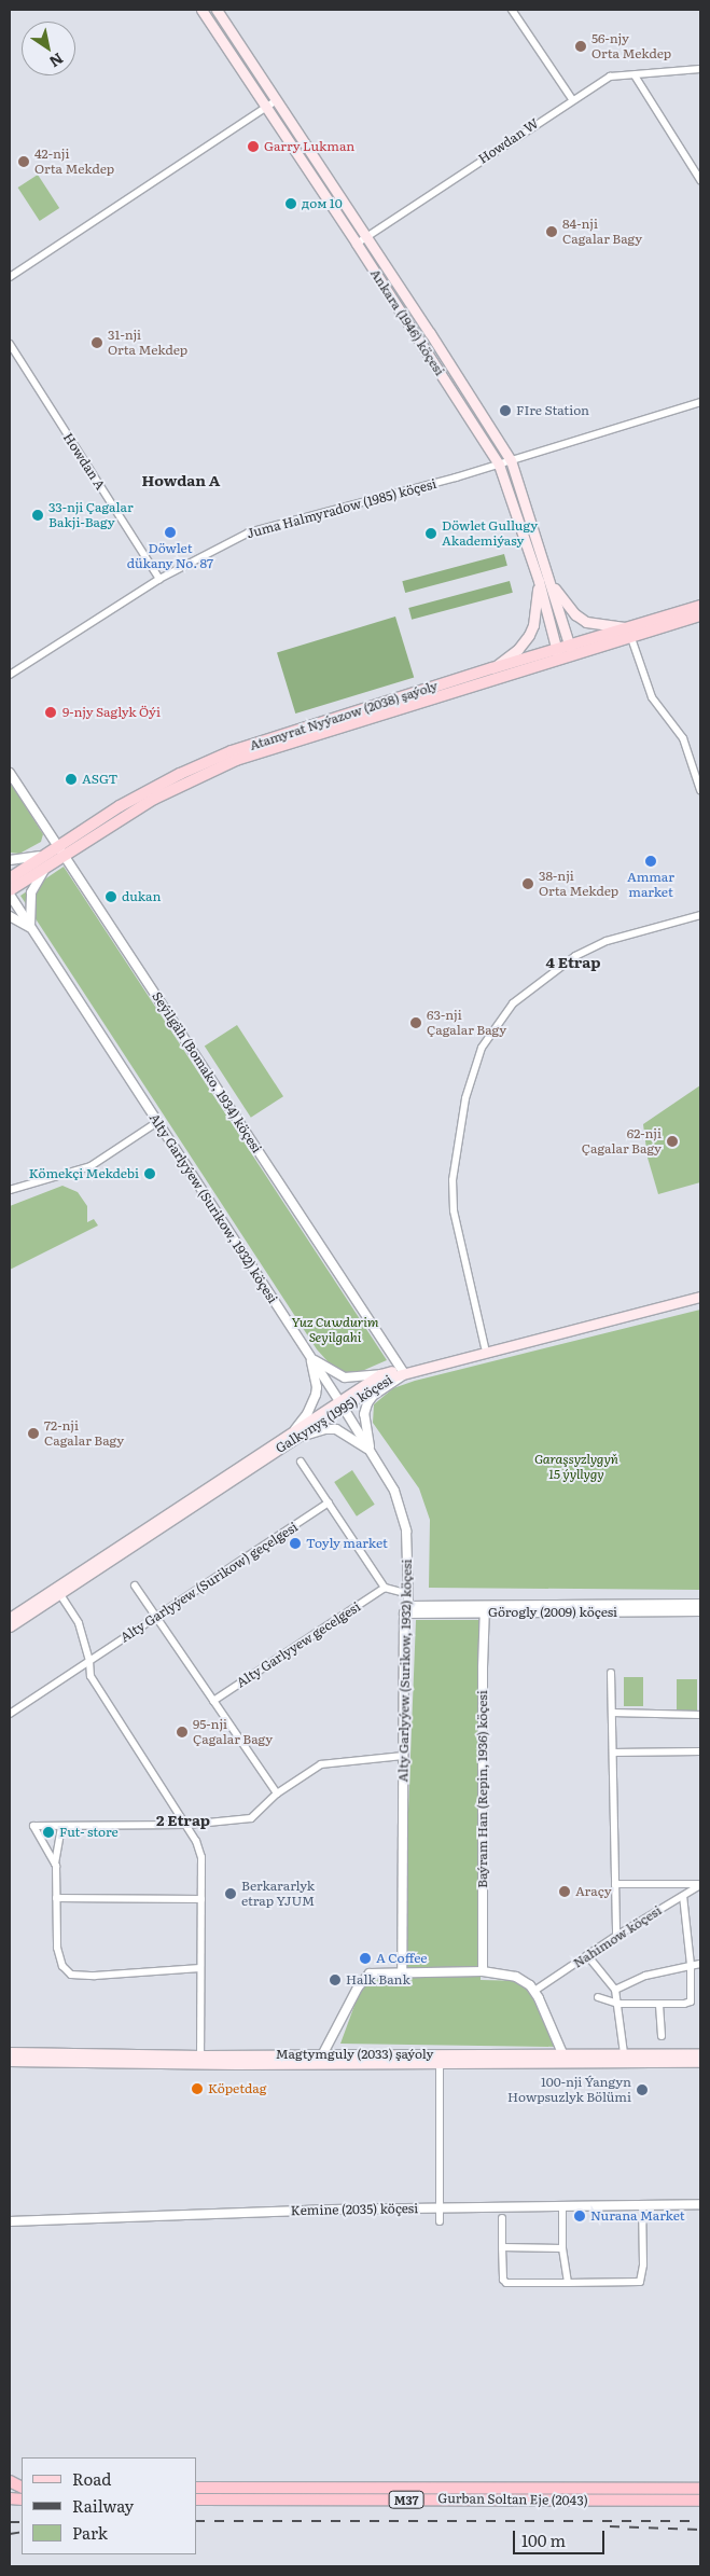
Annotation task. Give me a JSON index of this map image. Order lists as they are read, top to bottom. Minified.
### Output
{"streets":{"highway":["M37","Gurban Soltan Eje (2043)"],"main road":["Ankara (1946) köçesi","Atamyrat Nyýazow (2038) şaýoly","Galkynyş (1995) köçesi","Magtymguly (2033) şaýoly"],"street":["Howdan W","Howdan A","Juma Halmyradow (1985) köçesi","Seýilgäh (Bomako, 1934) köçesi","Alty Garlyýew (Surikow, 1932) köçesi","Alty Garlyýew (Surikow) geçelgesi","Görogly (2009) köçesi","Alty Garlyyew gecelgesi","Baýram Han (Repin, 1936) köçesi","Nahimow köçesi","Kemine (2035) köçesi"]},"crossings":[["Howdan W","Ankara (1946) köçesi"],["Ankara (1946) köçesi","Juma Halmyradow (1985) köçesi"],["Ankara (1946) köçesi","Atamyrat Nyýazow (2038) şaýoly"],["Howdan A","Juma Halmyradow (1985) köçesi"],["Atamyrat Nyýazow (2038) şaýoly","Seýilgäh (Bomako, 1934) köçesi"],["Atamyrat Nyýazow (2038) şaýoly","Alty Garlyýew (Surikow, 1932) köçesi"],["Seýilgäh (Bomako, 1934) köçesi","Galkynyş (1995) köçesi"],["Alty Garlyýew (Surikow, 1932) köçesi","Galkynyş (1995) köçesi"],["Alty Garlyýew (Surikow, 1932) köçesi","Görogly (2009) köçesi"],["Görogly (2009) köçesi","Baýram Han (Repin, 1936) köçesi"]],"districts":["Howdan A","4 Etrap","2 Etrap"],"parks":["Yuz Cuwdurim Seyilgahi","Garaşsyzlygyň 15 ýyllygy"],"places":["56-njy Orta Mekdep","Garry Lukman","42-nji Orta Mekdep","дом 10","84-nji Cagalar Bagy","31-nji Orta Mekdep","FIre Station","33-nji Çagalar Bakji-Bagy","Döwlet dükany No. 87","Döwlet Gullugy Akademiýasy","9-njy Saglyk Öýi","ASGT","Ammar market","38-nji Orta Mekdep","dukan","63-nji Çagalar Bagy","62-nji Çagalar Bagy","Kömekçi Mekdebi","72-nji Cagalar Bagy","Toyly market","95-nji Çagalar Bagy","Fut- store","Araçy","Berkararlyk etrap YJUM","A Coffee","Halk Bank","Köpetdag","100-nji Ýangyn Howpsuzlyk Bölümi","Nurana Market"],"legend":["Road","Railway","Park"],"scale_bar":"100 m","north":"bottom right"}
